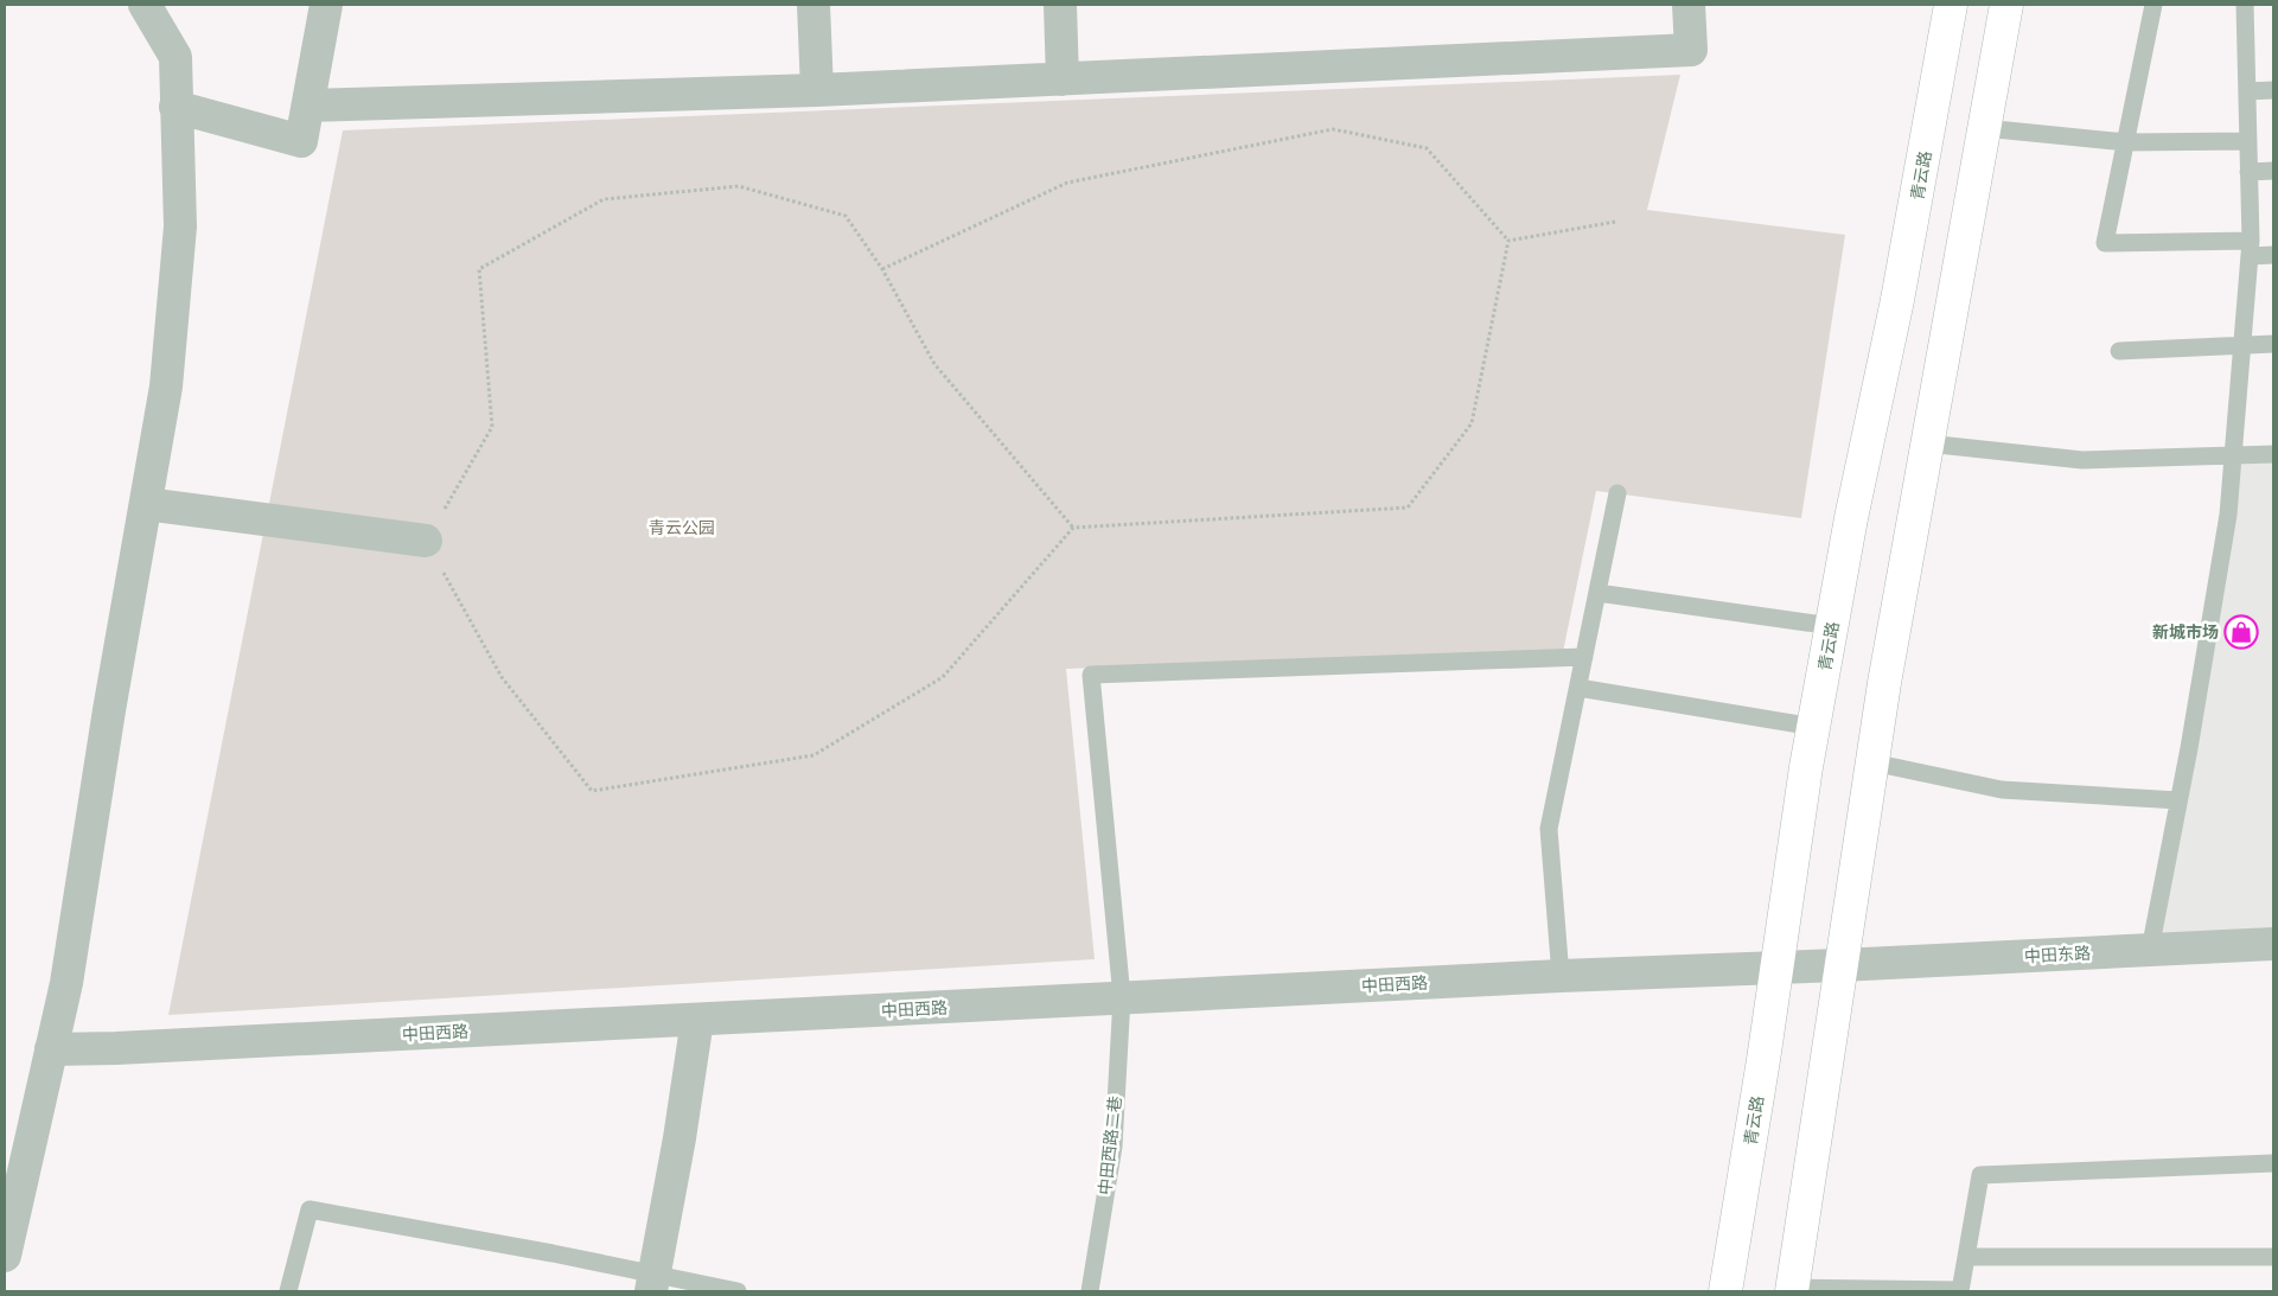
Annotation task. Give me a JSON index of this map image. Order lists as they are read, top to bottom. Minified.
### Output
{"streets":{"main road":["青云路"],"street":["中田东路","中田西路"],"lane":["中田西路二巷"]},"crossings":[["青云路","中田东路"],["青云路","中田西路"],["中田东路","中田西路"],["中田西路","中田西路二巷"]],"parks":["青云公园"],"places":{"shop":["新城市场"]}}
